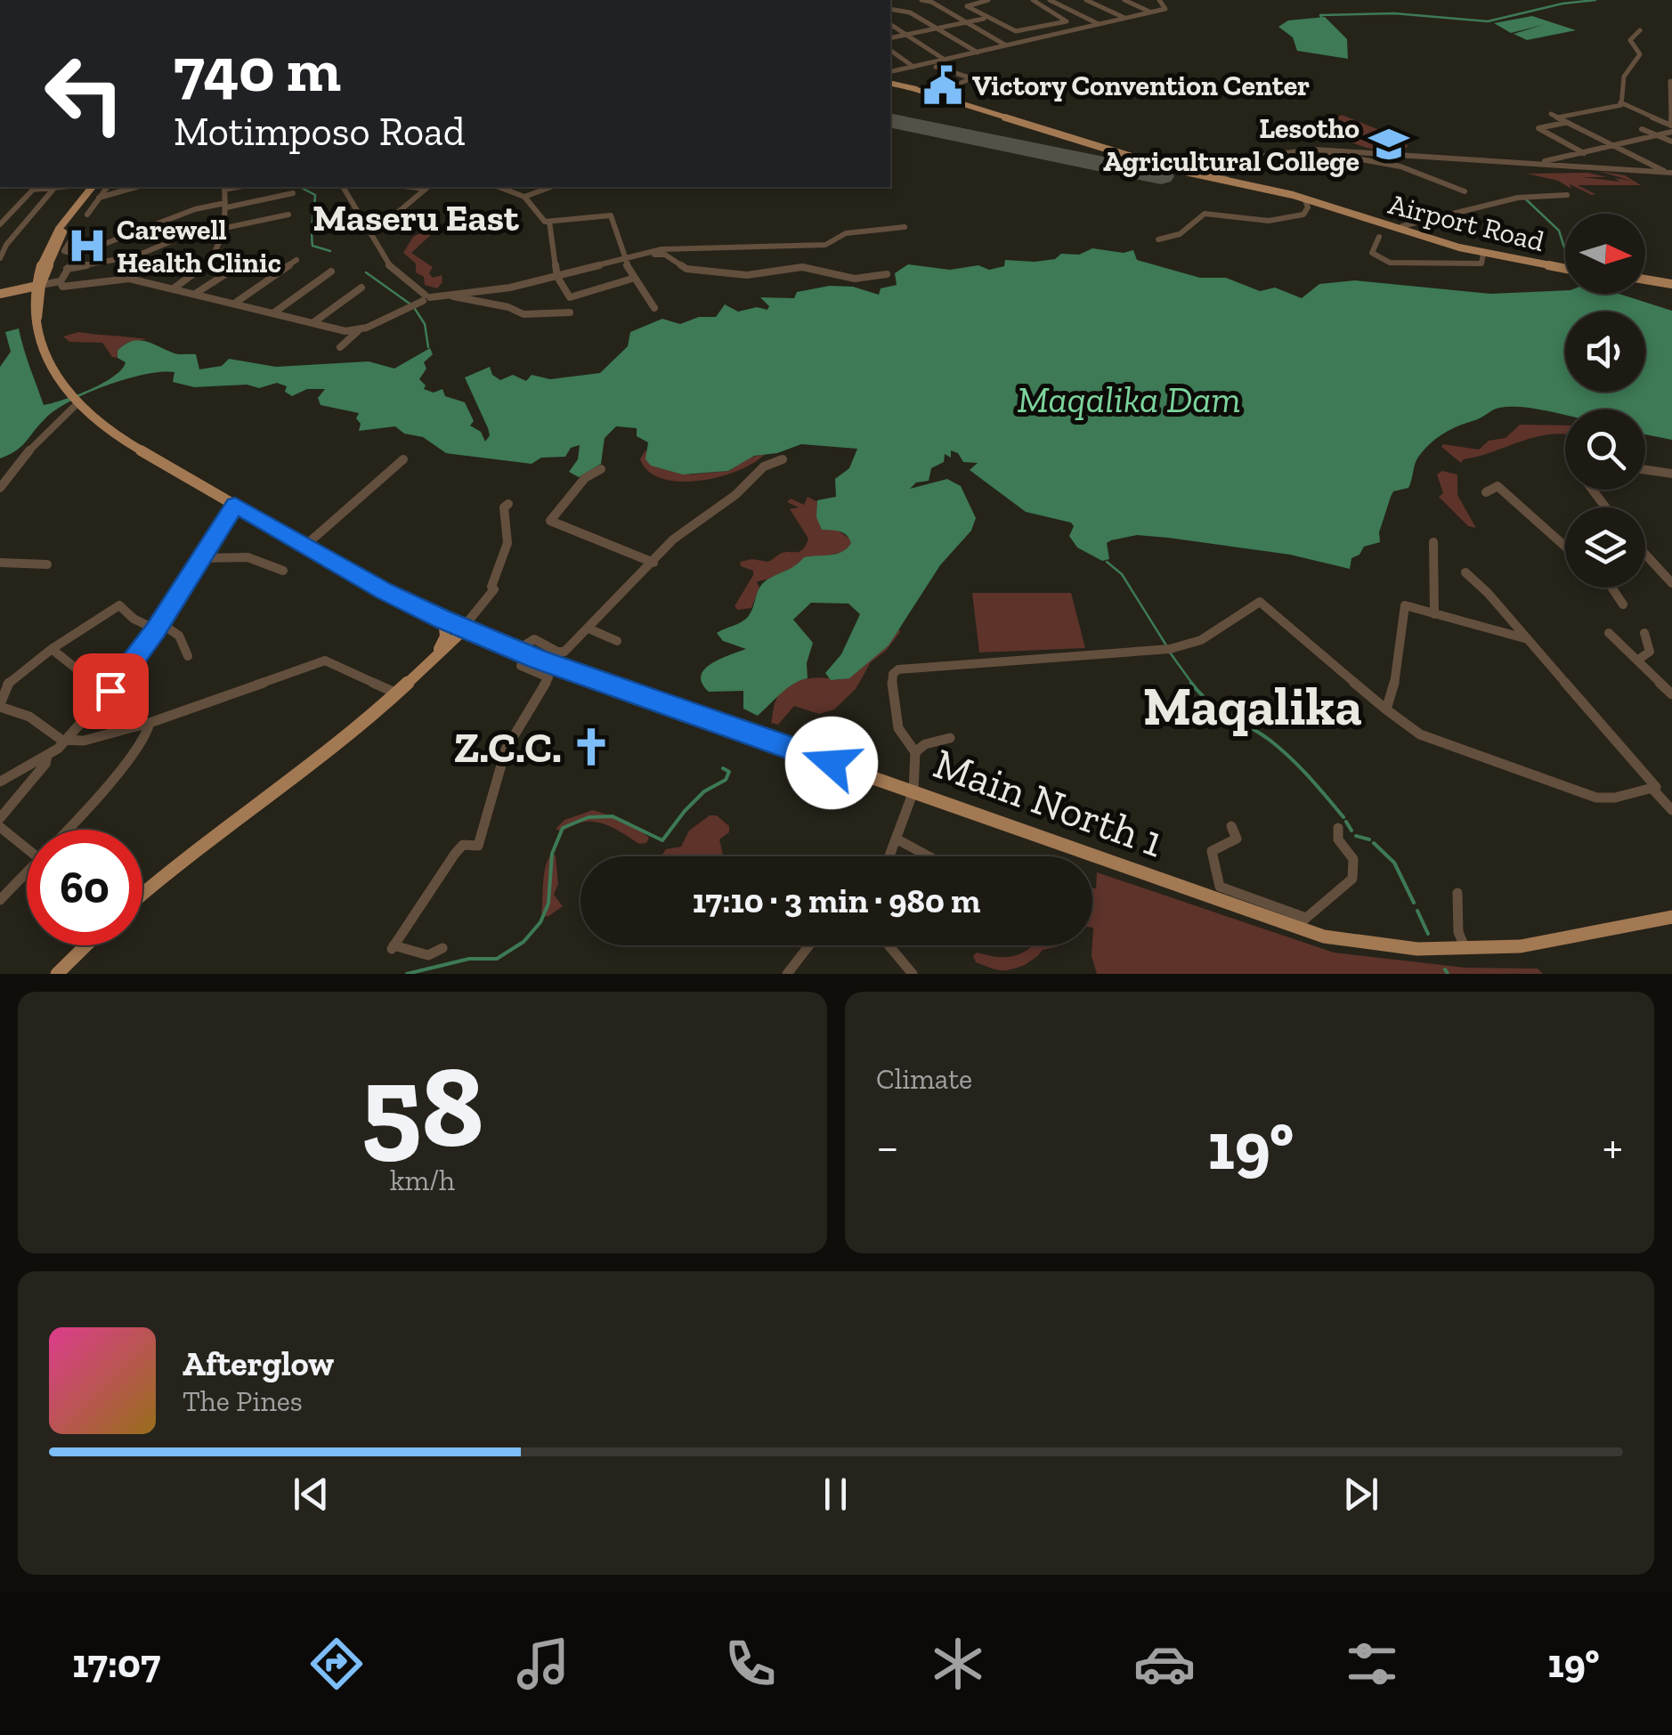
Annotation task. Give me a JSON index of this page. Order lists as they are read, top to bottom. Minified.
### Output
{"streets":{"main road":["Airport Road","Main North 1"]},"districts":["Maseru East","Maqalika"],"water":["Maqalika Dam"],"places":{"public building":["Victory Convention Center"],"school or university":["Lesotho Agricultural College"],"hospital":["Carewell Health Clinic"],"church":["Z.C.C."]},"north":"right","page":{"turn":["740 m","Motimposo Road"],"limit":"60","trip":"17:10 · 3 min · 980 m","tile":[["58","km/h"],"Climate"],"heat":["−","19°","+"],"song":["Afterglow","The Pines"],"tabs":["17:07","19°"]}}
